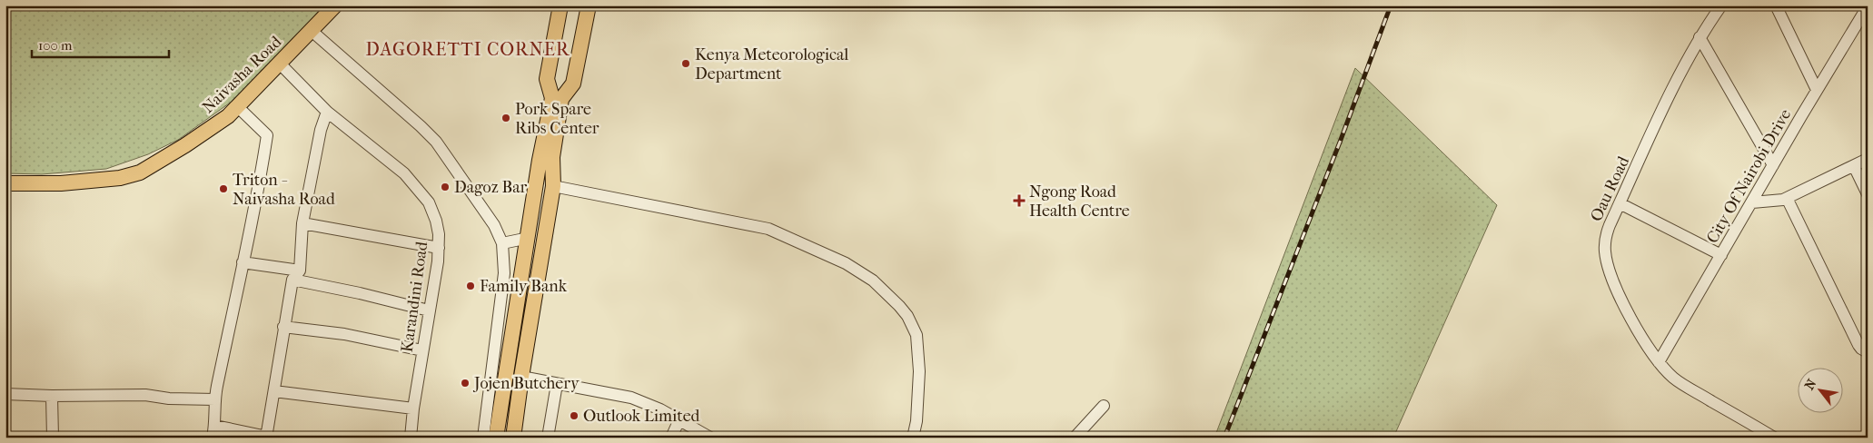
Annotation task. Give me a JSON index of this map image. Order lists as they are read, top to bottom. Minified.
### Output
{"streets":{"main road":["Naivasha Road"],"street":["City Of Nairobi Drive","Oau Road","Karandini Road"]},"crossings":[["Naivasha Road","Karandini Road"],["City Of Nairobi Drive","Oau Road"]],"districts":["DAGORETTI CORNER"],"places":{"other":["Kenya Meteorological Department","Pork Spare Ribs Center","Dagoz Bar","Triton - Naivasha Road","Family Bank","Jojen Butchery","Outlook Limited"],"health":["Ngong Road Health Centre"]},"scale_bar":"100 m","north":"top left"}
